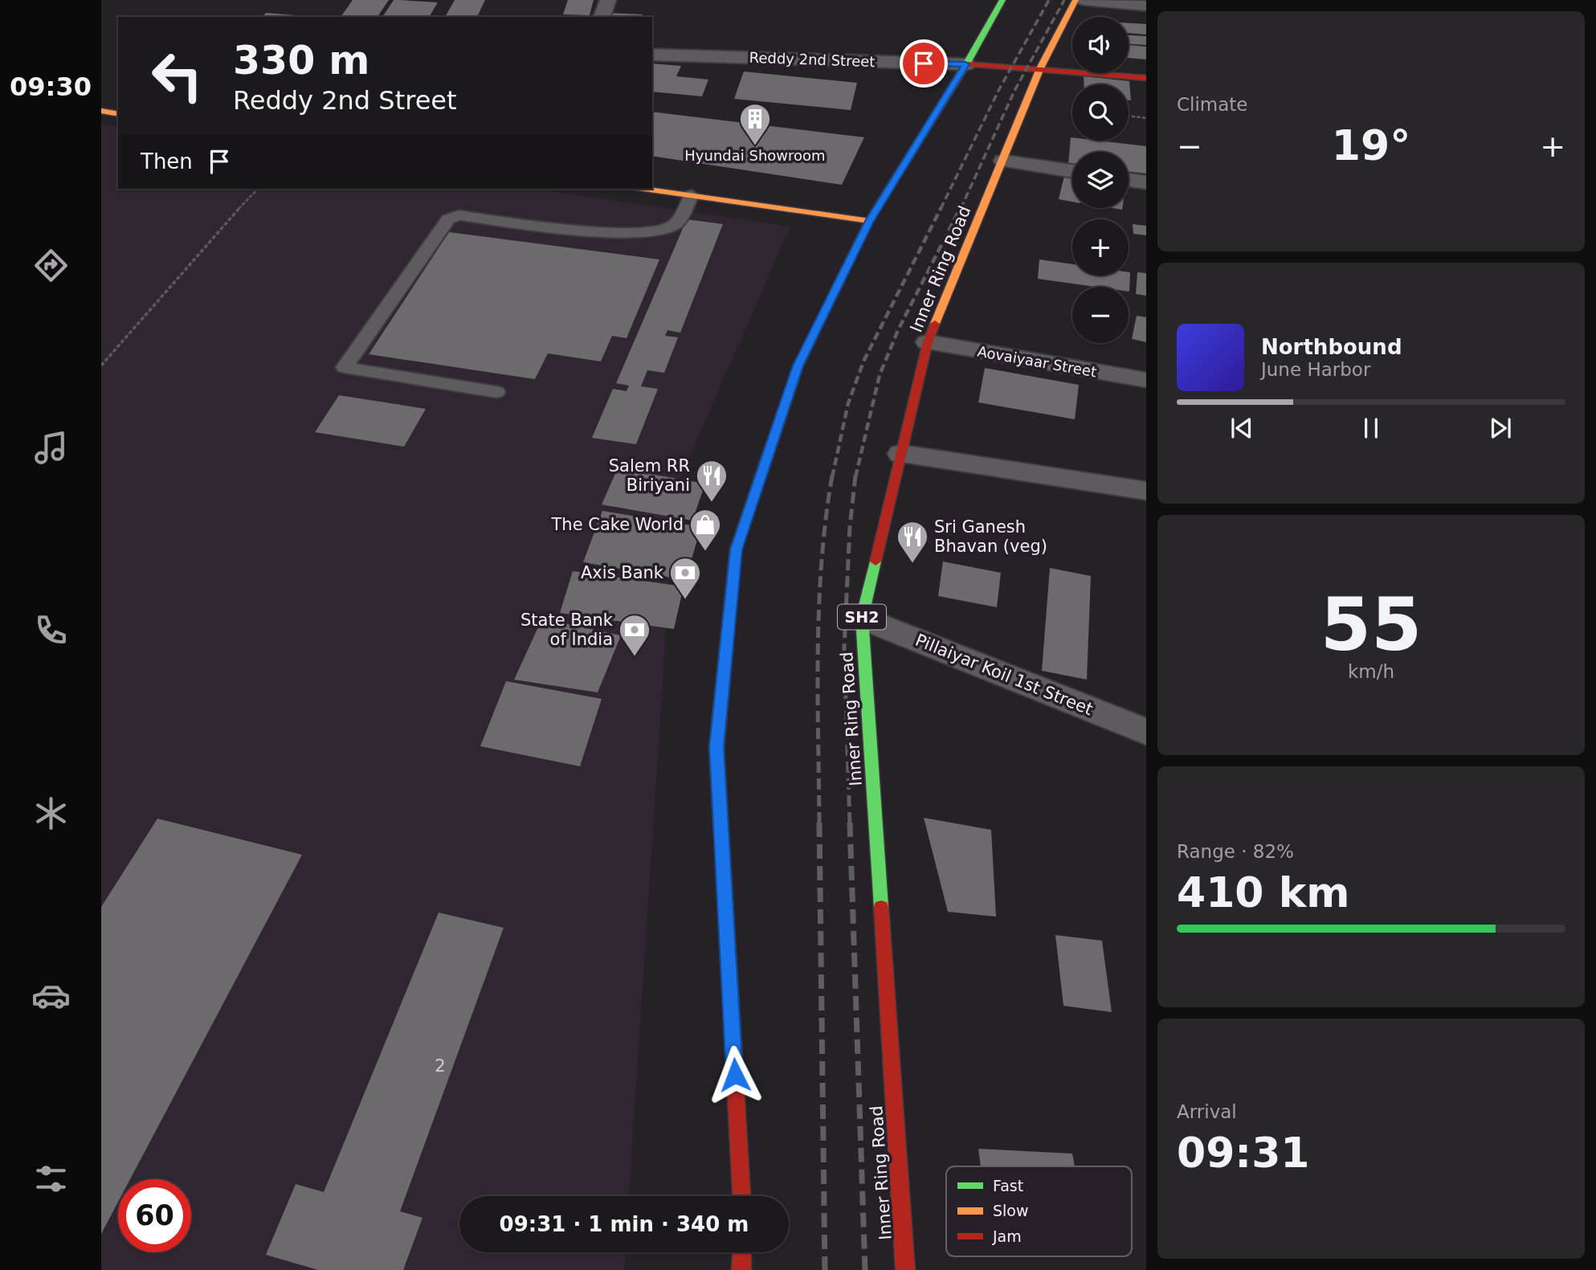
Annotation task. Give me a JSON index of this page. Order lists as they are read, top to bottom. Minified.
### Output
{"streets":{"main road":["Reddy 2nd Street","Inner Ring Road","SH2"],"street":["Aovaiyaar Street","Pillaiyar Koil 1st Street"]},"crossings":[["Reddy 2nd Street","Inner Ring Road"],["Inner Ring Road","Aovaiyaar Street"],["Inner Ring Road","Pillaiyar Koil 1st Street"]],"places":{"building":["Hyundai Showroom"],"restaurant":["Salem RR Biriyani","Sri Ganesh Bhavan (veg)"],"shop":["The Cake World"],"bank":["Axis Bank","State Bank of India"]},"house_numbers":["2"],"legend":["Fast","Slow","Jam"],"page":{"tabs":"09:30","tile":["Climate",["55","km/h"],["Range · 82%","410 km"],["Arrival","09:31"]],"map_buttons":["+","−"],"turn":["330 m","Reddy 2nd Street"],"heat":["−","19°","+"],"then":"Then","song":["Northbound","June Harbor"],"limit":"60","trip":"09:31 · 1 min · 340 m"}}
